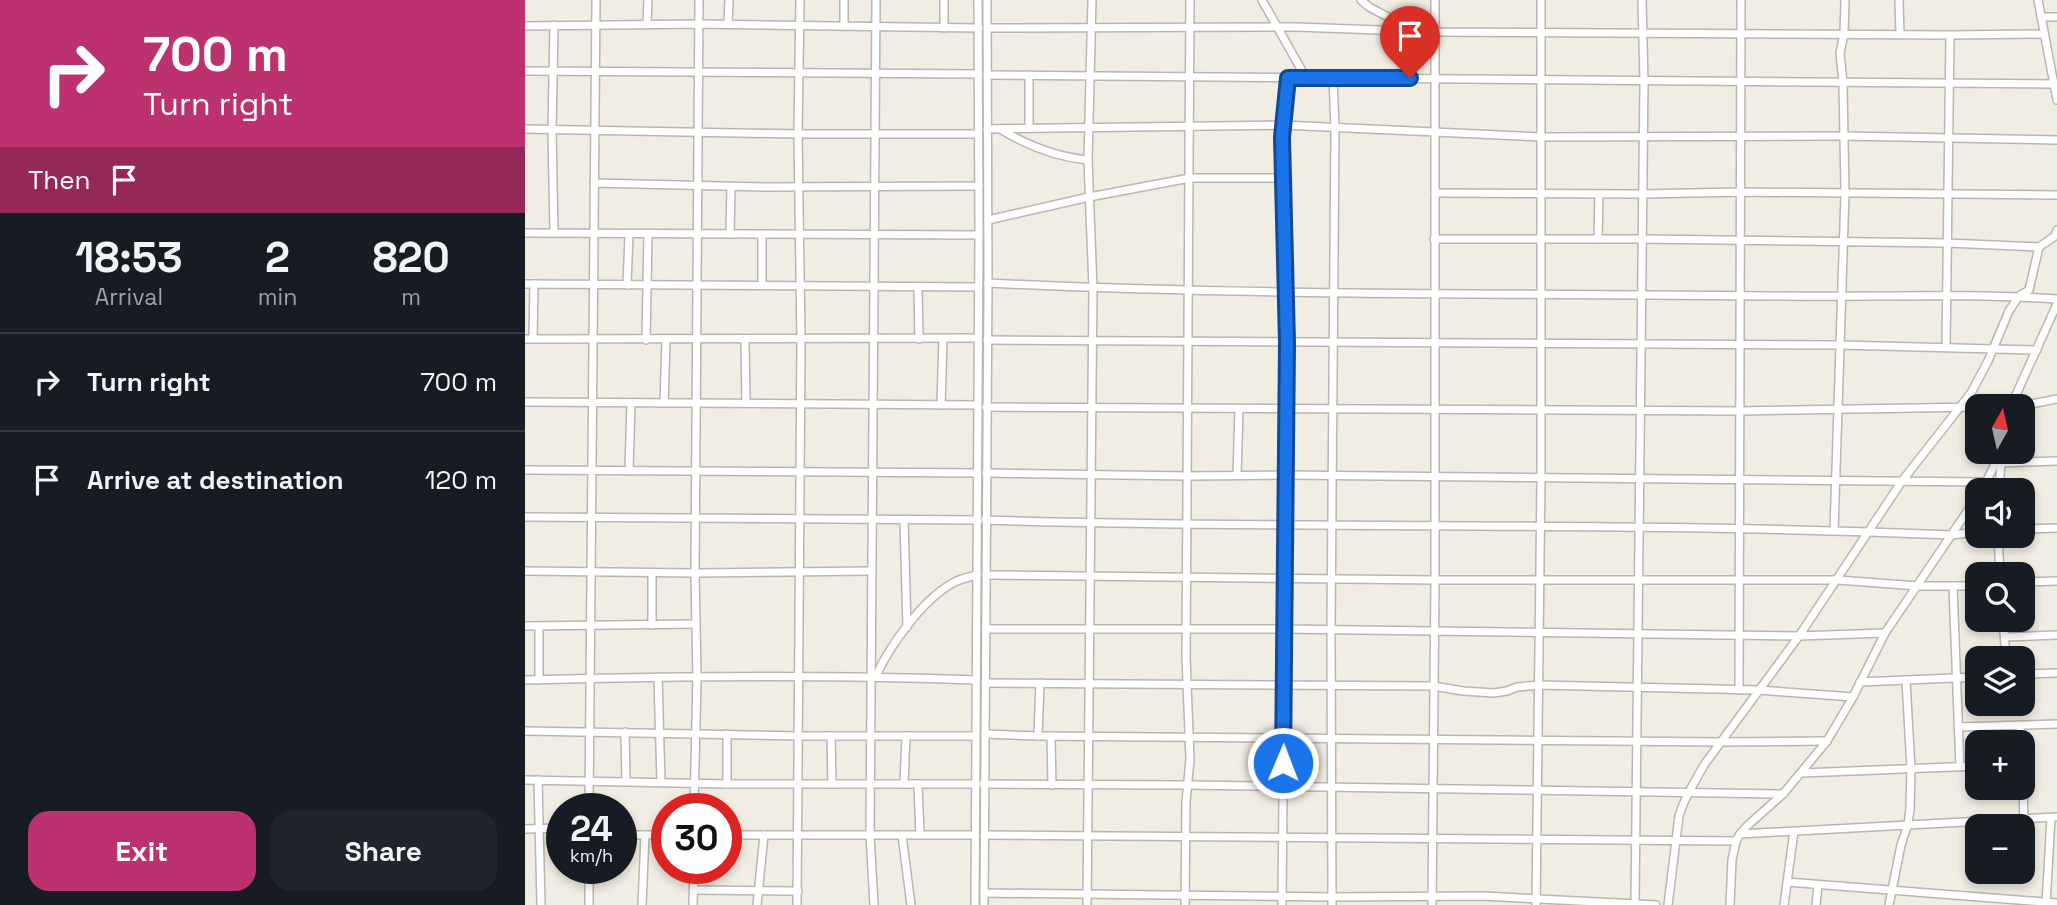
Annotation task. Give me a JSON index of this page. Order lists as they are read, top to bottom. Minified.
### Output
{"north":"top","page":{"turn":["700 m","Turn right"],"then":"Then","eta":["18:53","Arrival","2","min","820","m"],"list":[{"name":"Turn right","value":"700 m"},{"name":"Arrive at destination","value":"120 m"}],"map_buttons":["+","−"],"speed":"24 km/h","limit":"30","buttons":["Exit","Share"]}}
